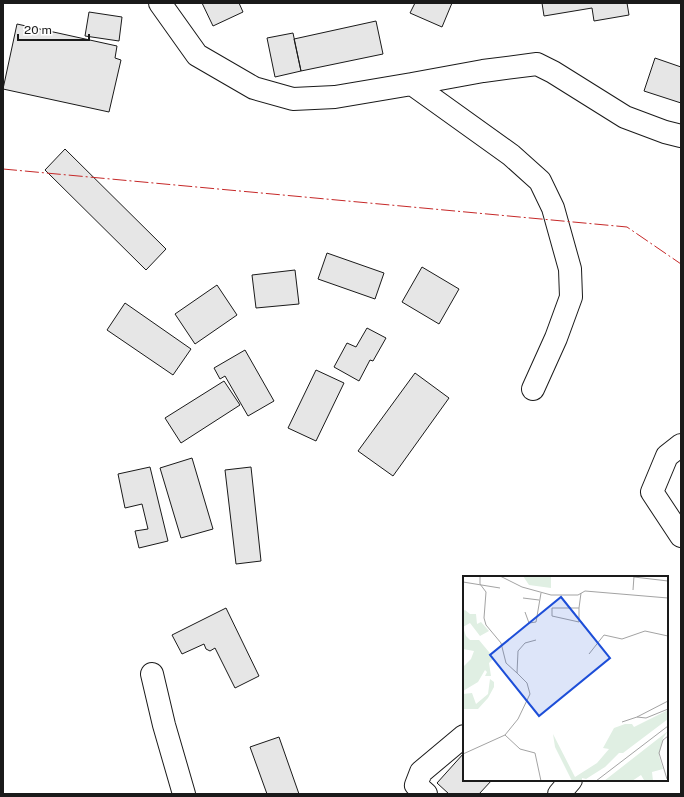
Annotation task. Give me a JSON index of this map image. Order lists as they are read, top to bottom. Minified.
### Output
{"scale_bar":"20 m"}
